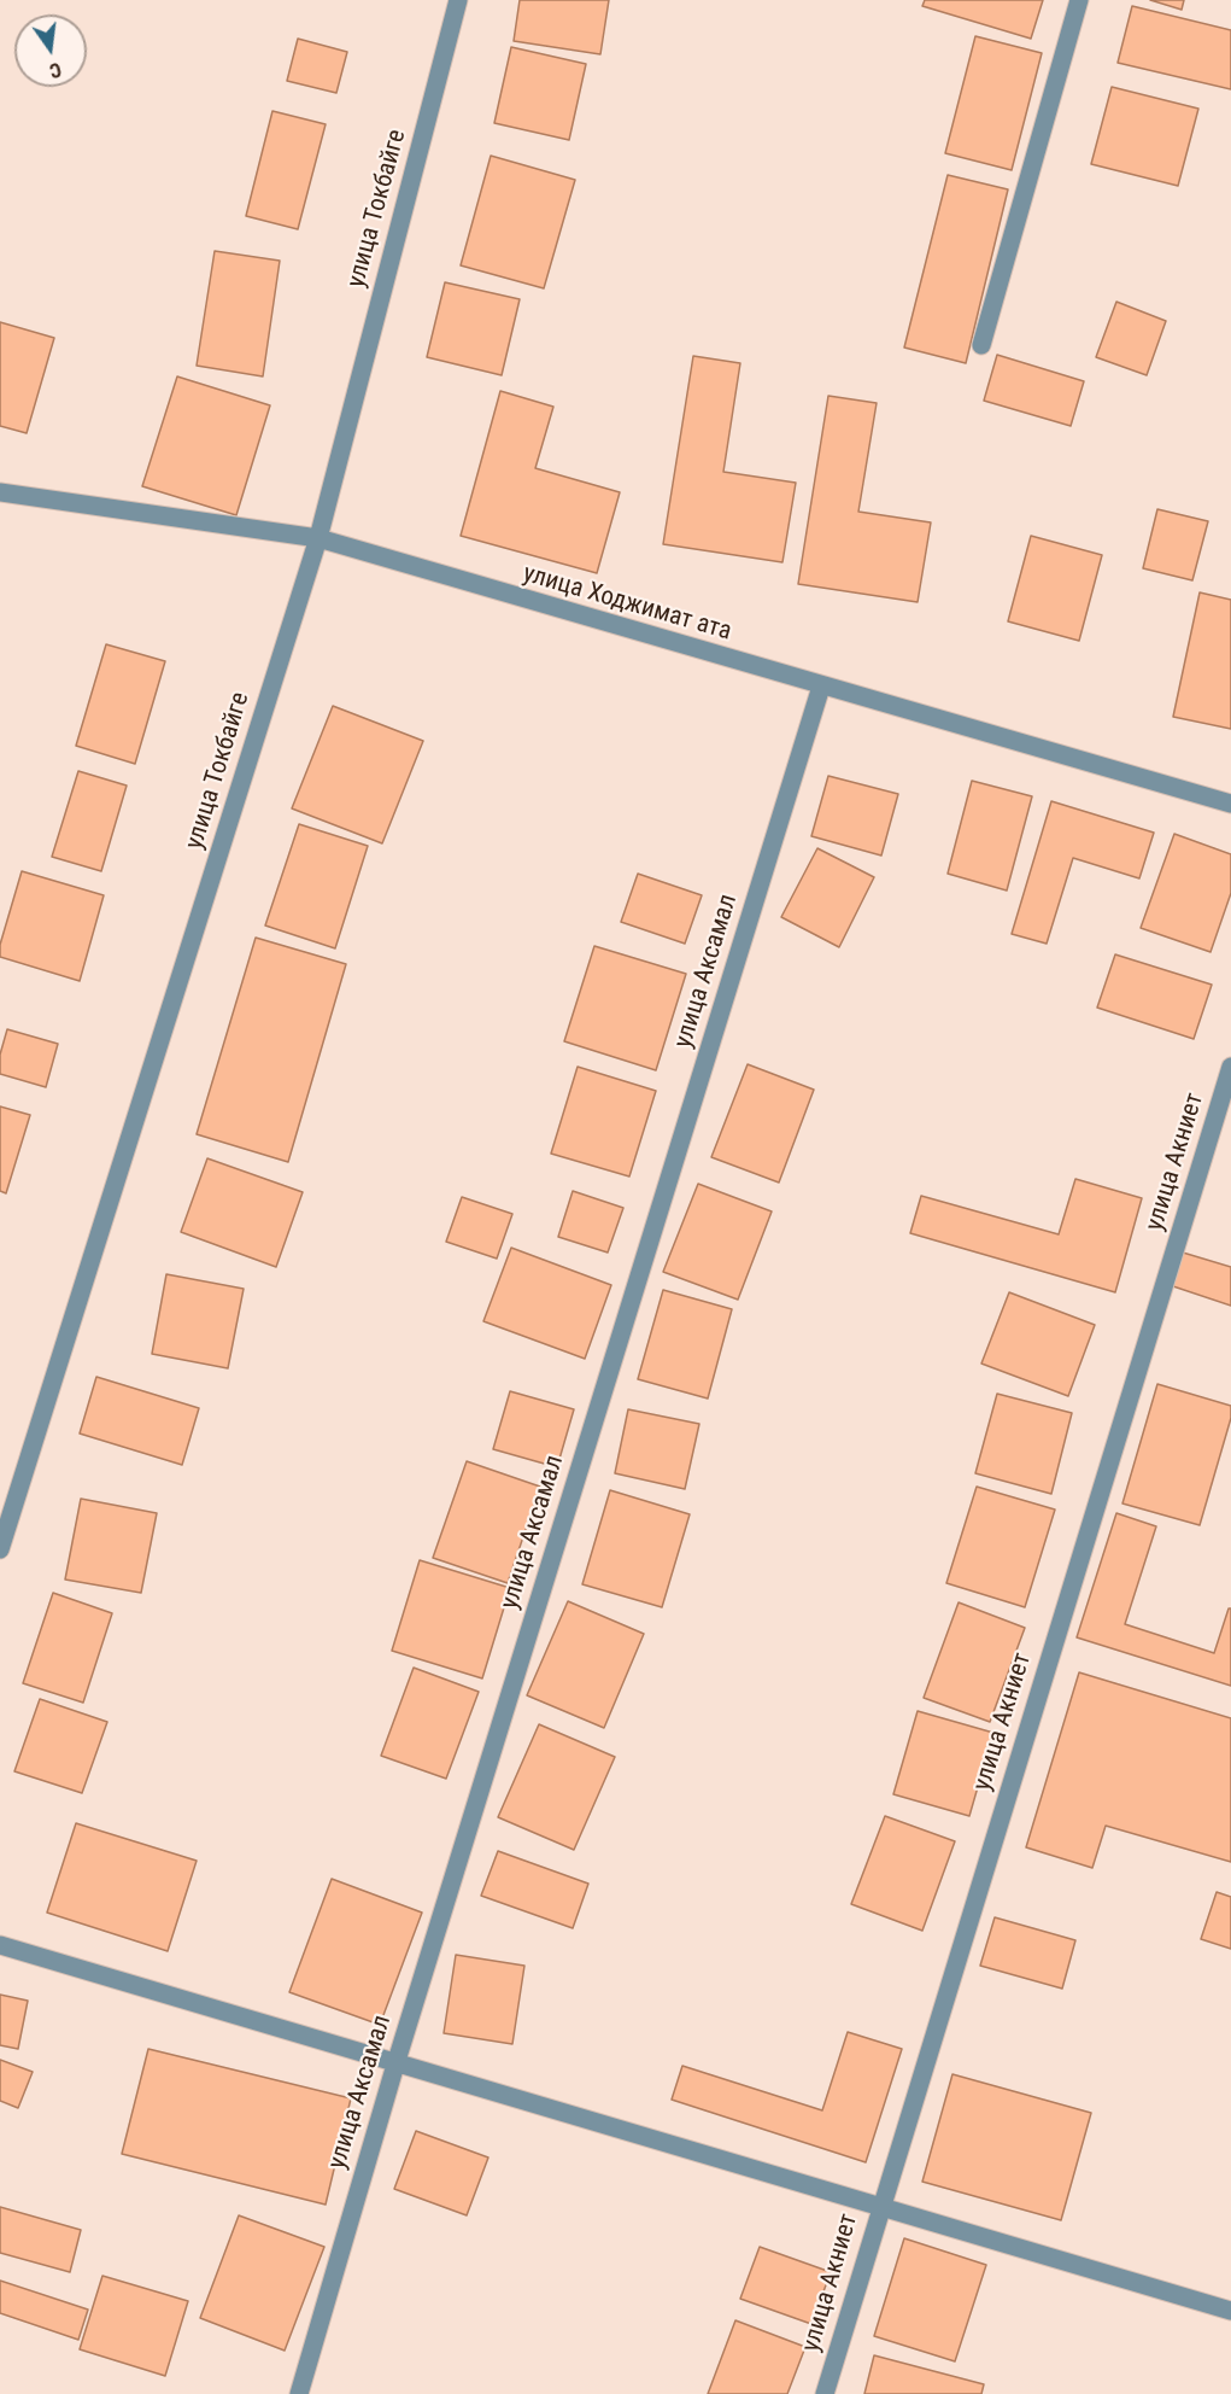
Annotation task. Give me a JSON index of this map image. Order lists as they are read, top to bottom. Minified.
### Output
{"streets":{"street":["улица Токбайге","улица Ходжимат ата","улица Аксамал","улица Акниет"]},"crossings":[["улица Токбайге","улица Ходжимат ата"],["улица Ходжимат ата","улица Аксамал"]],"north":"bottom"}
